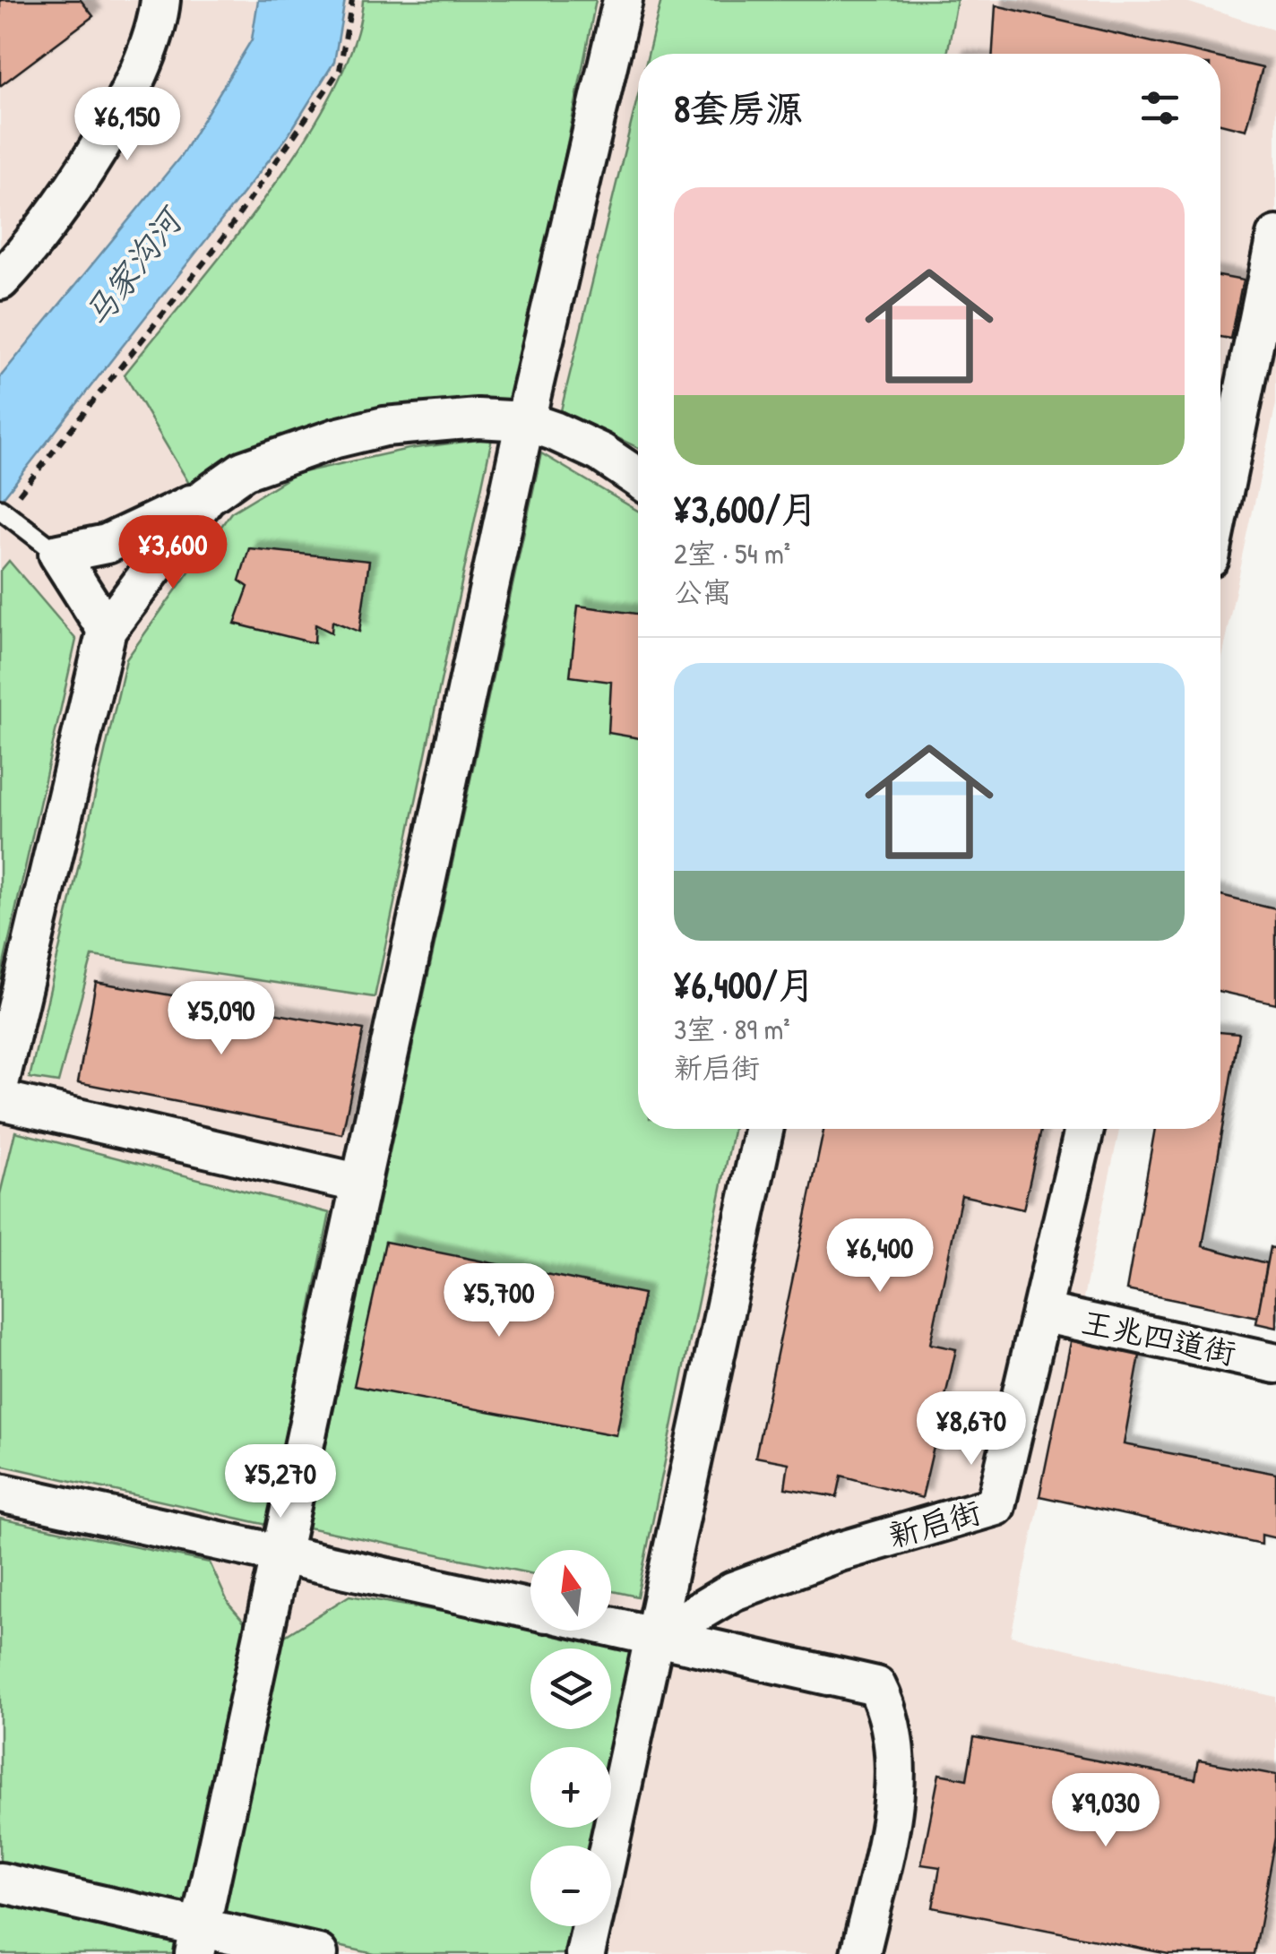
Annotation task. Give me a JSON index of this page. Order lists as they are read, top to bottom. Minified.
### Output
{"streets":{"street":["王兆四道街","新启街"]},"crossings":[["王兆四道街","新启街"]],"water":["马家沟河"],"north":"top","page":{"heading":"8套房源","price":["¥6,150","¥3,600","¥5,090","¥6,400","¥5,700","¥8,670","¥5,270","¥9,030"],"list":[{"name":"¥3,600/月","note":"2室 · 54 m² · 公寓"},{"name":"¥6,400/月","note":"3室 · 89 m² · 新启街"}],"map_buttons":["+","−"]}}
